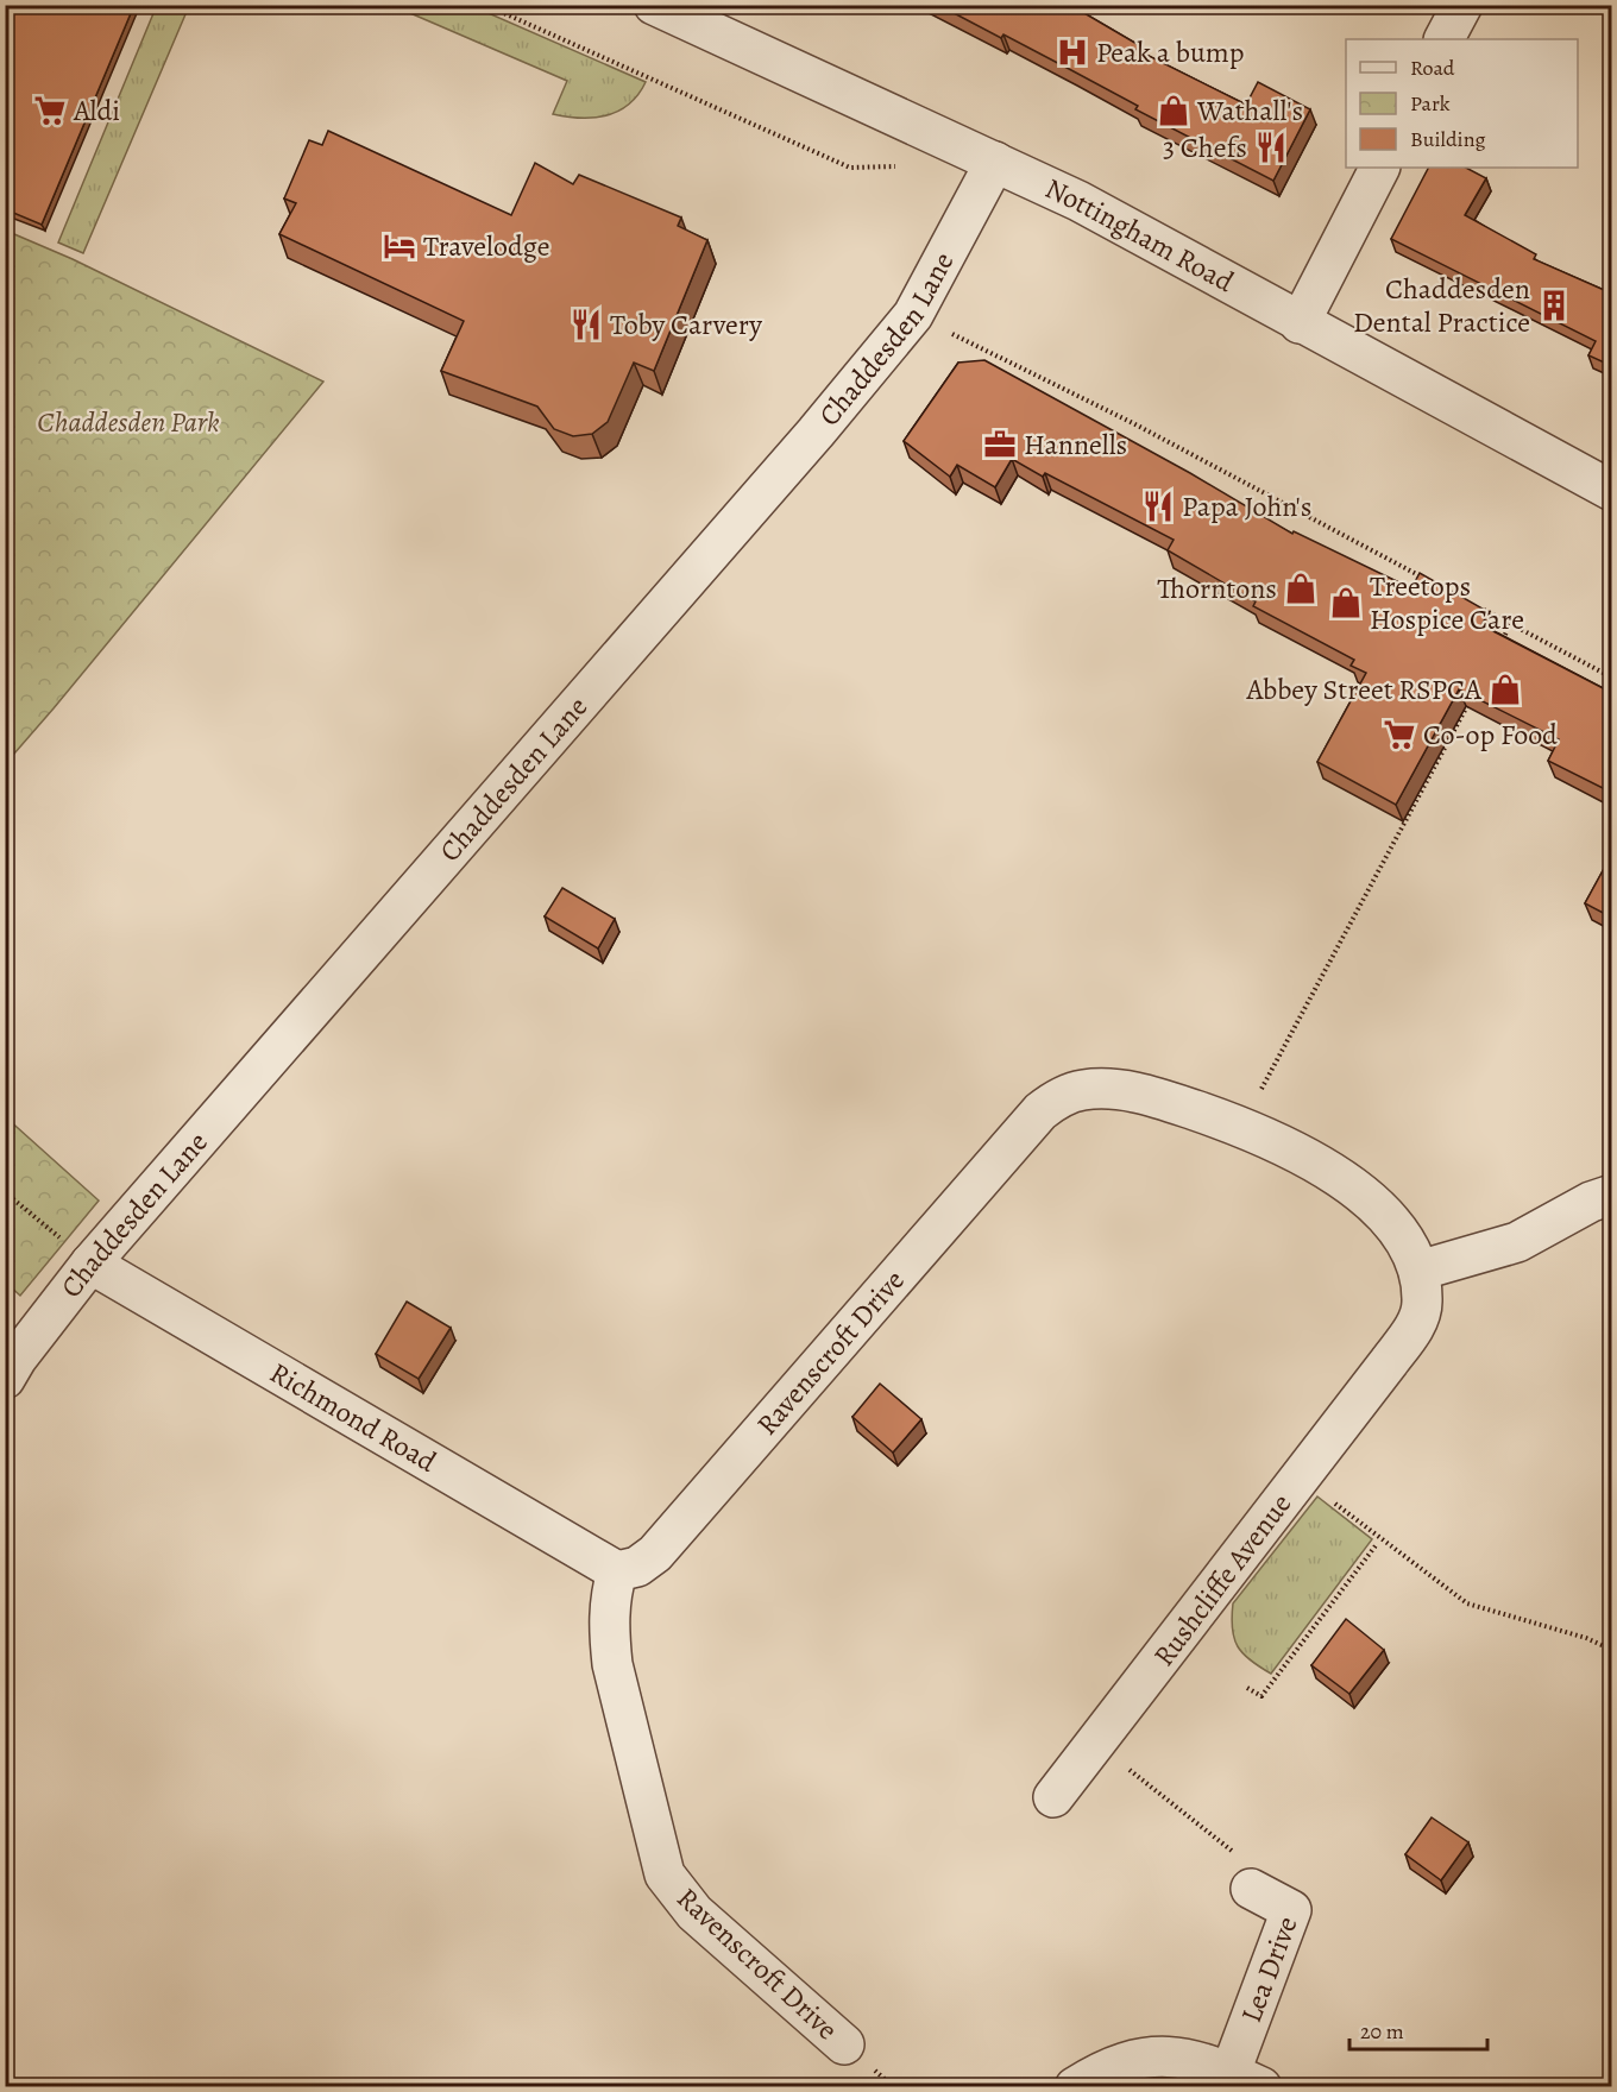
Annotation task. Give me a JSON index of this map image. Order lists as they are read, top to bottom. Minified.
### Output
{"streets":{"street":["Nottingham Road","Chaddesden Lane","Ravenscroft Drive","Richmond Road","Rushcliffe Avenue","Lea Drive"]},"crossings":[["Nottingham Road","Chaddesden Lane"],["Chaddesden Lane","Richmond Road"],["Ravenscroft Drive","Richmond Road"],["Ravenscroft Drive","Rushcliffe Avenue"]],"parks":["Chaddesden Park"],"places":{"hospital":["Peak a bump"],"supermarket":["Aldi","Co-op Food"],"shop":["Wathall's","Thorntons","Treetops Hospice Care","Abbey Street RSPCA"],"restaurant":["3 Chefs","Toby Carvery","Papa John's"],"hotel":["Travelodge"],"building":["Chaddesden Dental Practice"],"office":["Hannells"]},"legend":["Road","Park","Building"],"scale_bar":"20 m"}
